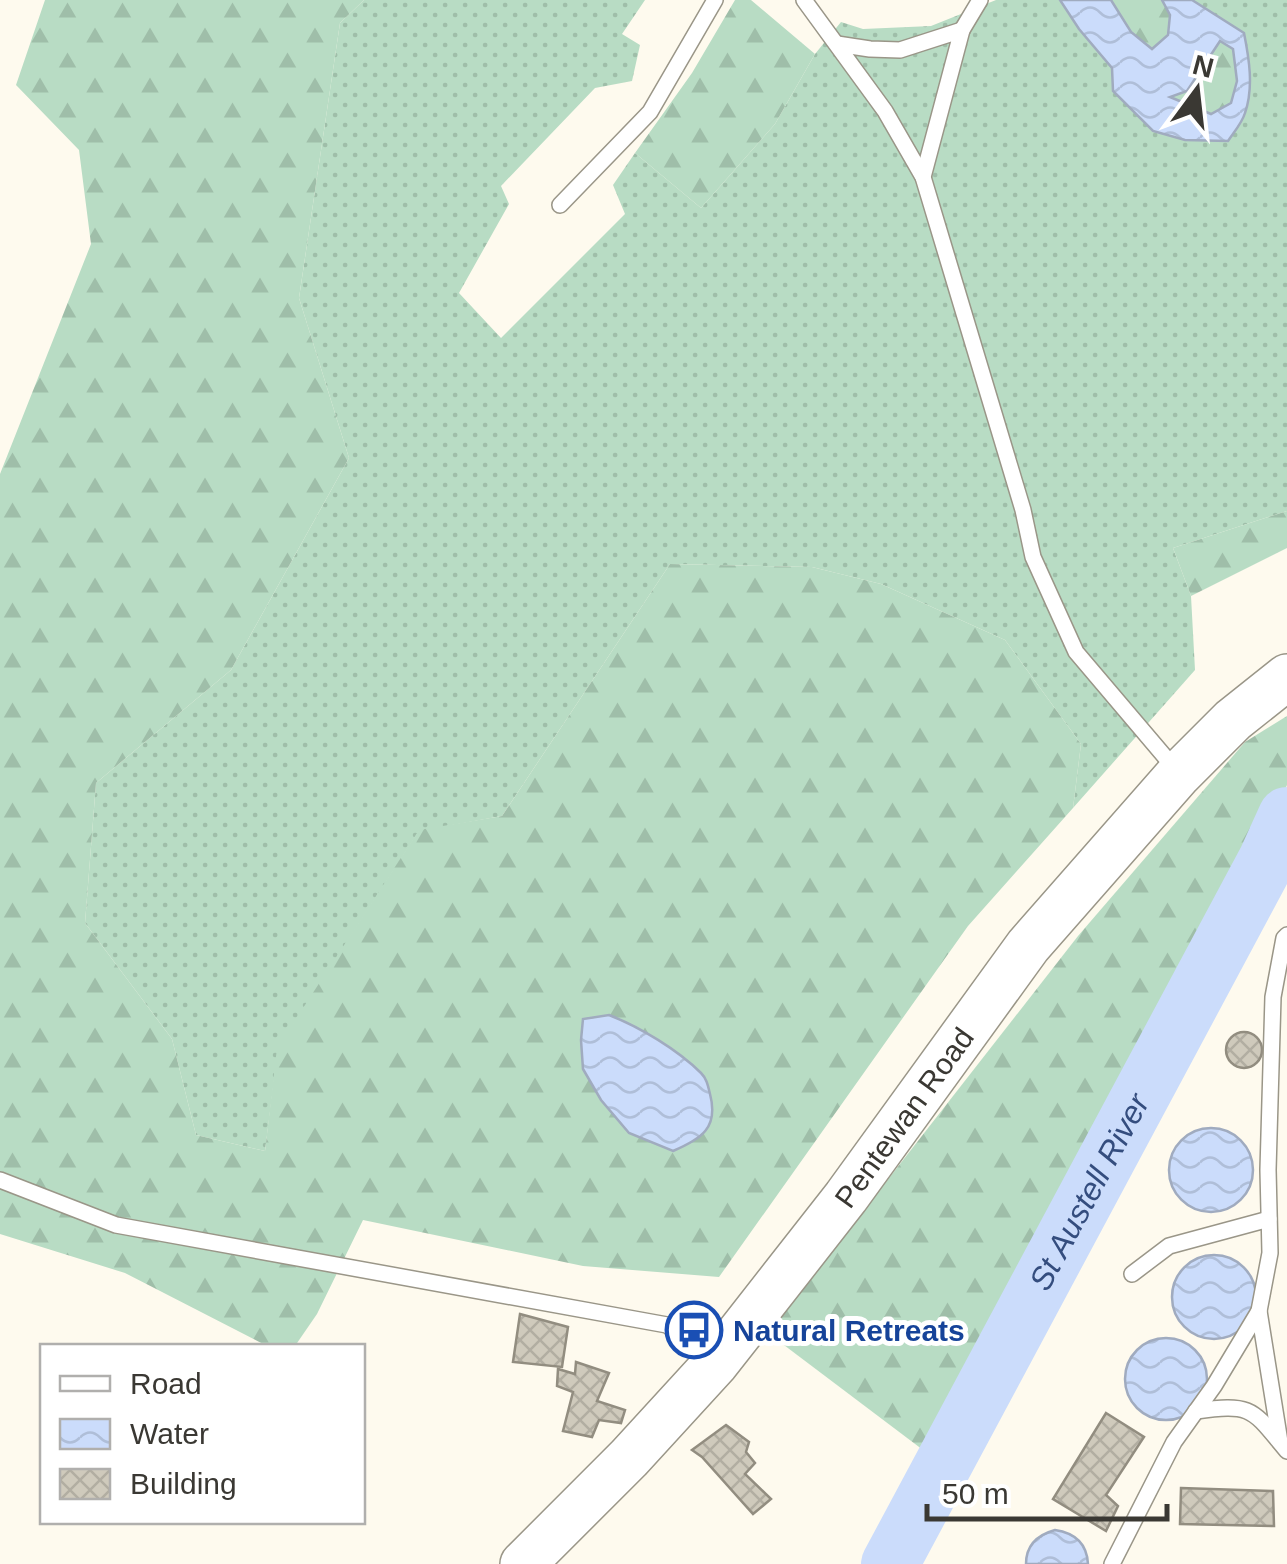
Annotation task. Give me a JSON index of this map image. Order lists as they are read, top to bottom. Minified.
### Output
{"streets":{"main road":["Pentewan Road"]},"water":["St Austell River"],"places":{"bus stop":["Natural Retreats"]},"legend":["Road","Water","Building"],"scale_bar":"50 m","north":"top"}
